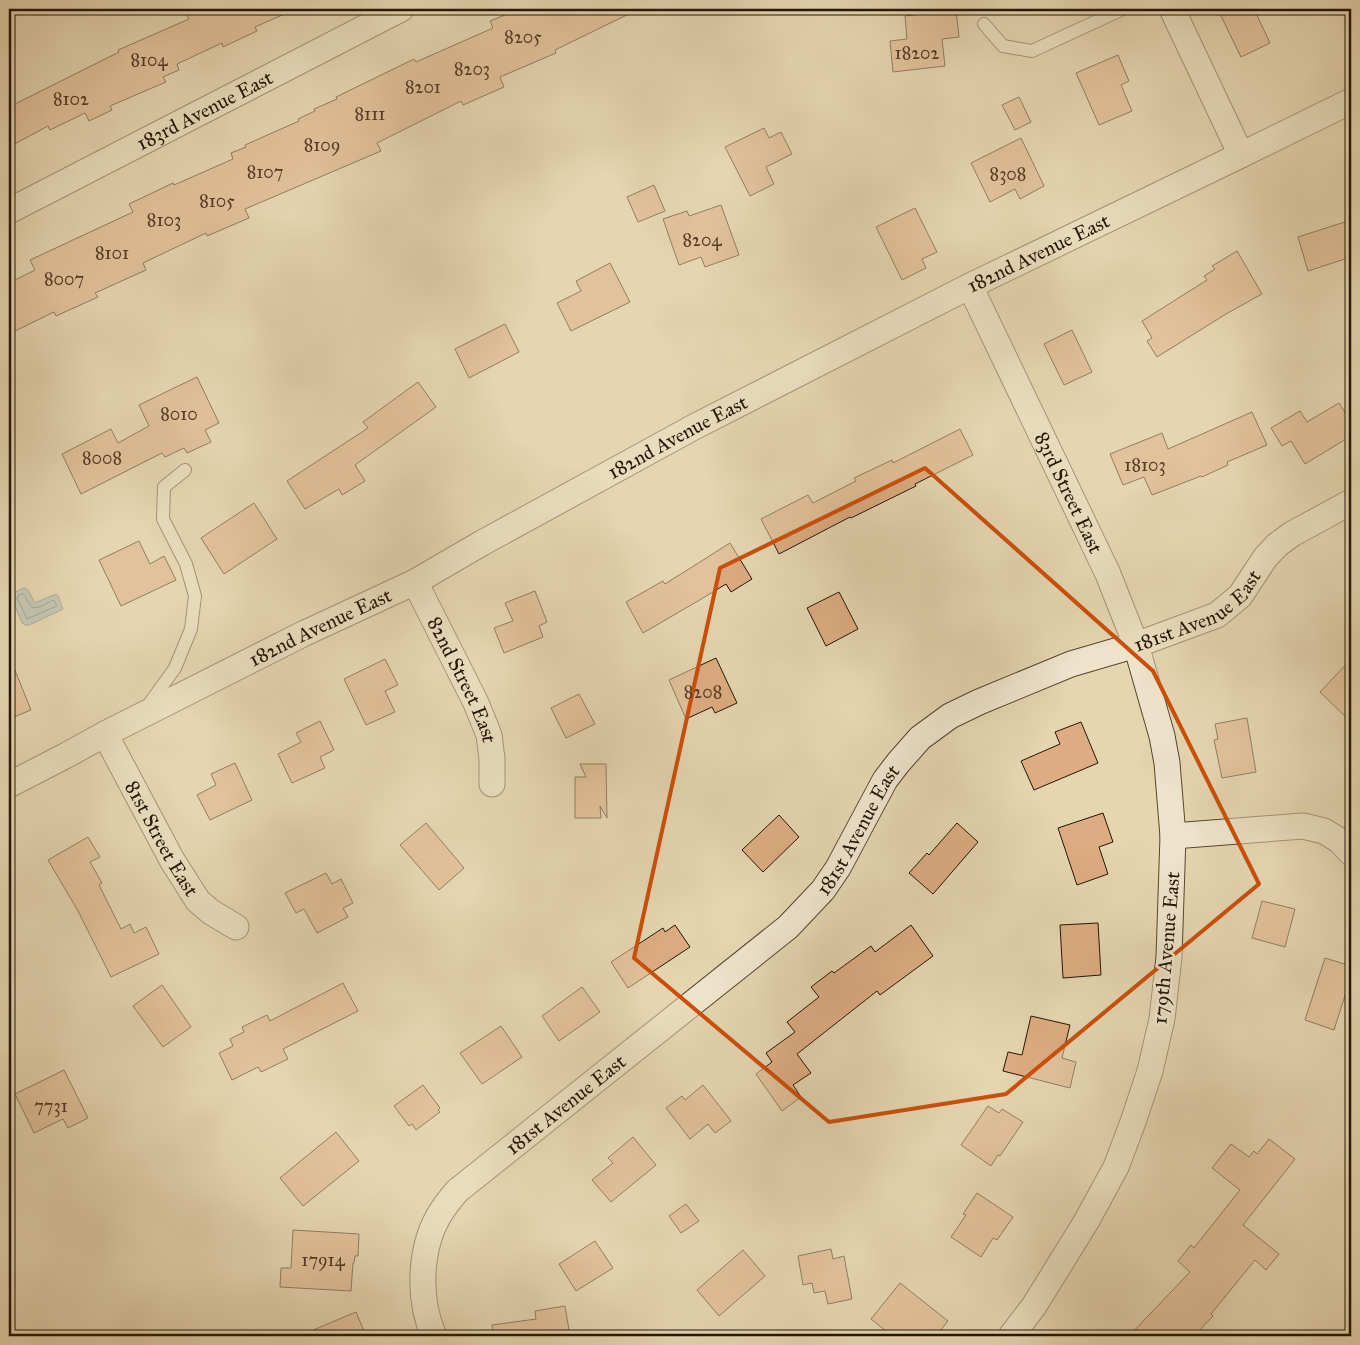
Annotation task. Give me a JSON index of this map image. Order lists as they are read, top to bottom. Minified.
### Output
{"streets":{"street":["183rd Avenue East","182nd Avenue East","83rd Street East","181st Avenue East","82nd Street East","81st Street East","179th Avenue East"]},"crossings":[["182nd Avenue East","83rd Street East"],["182nd Avenue East","82nd Street East"],["182nd Avenue East","81st Street East"],["83rd Street East","181st Avenue East"],["83rd Street East","179th Avenue East"]],"house_numbers":["8205","18202","8104","8203","8201","8102","8111","8109","8107","8308","8105","8103","8204","8101","8007","8010","8008","18103","8208","7731","17914"]}
